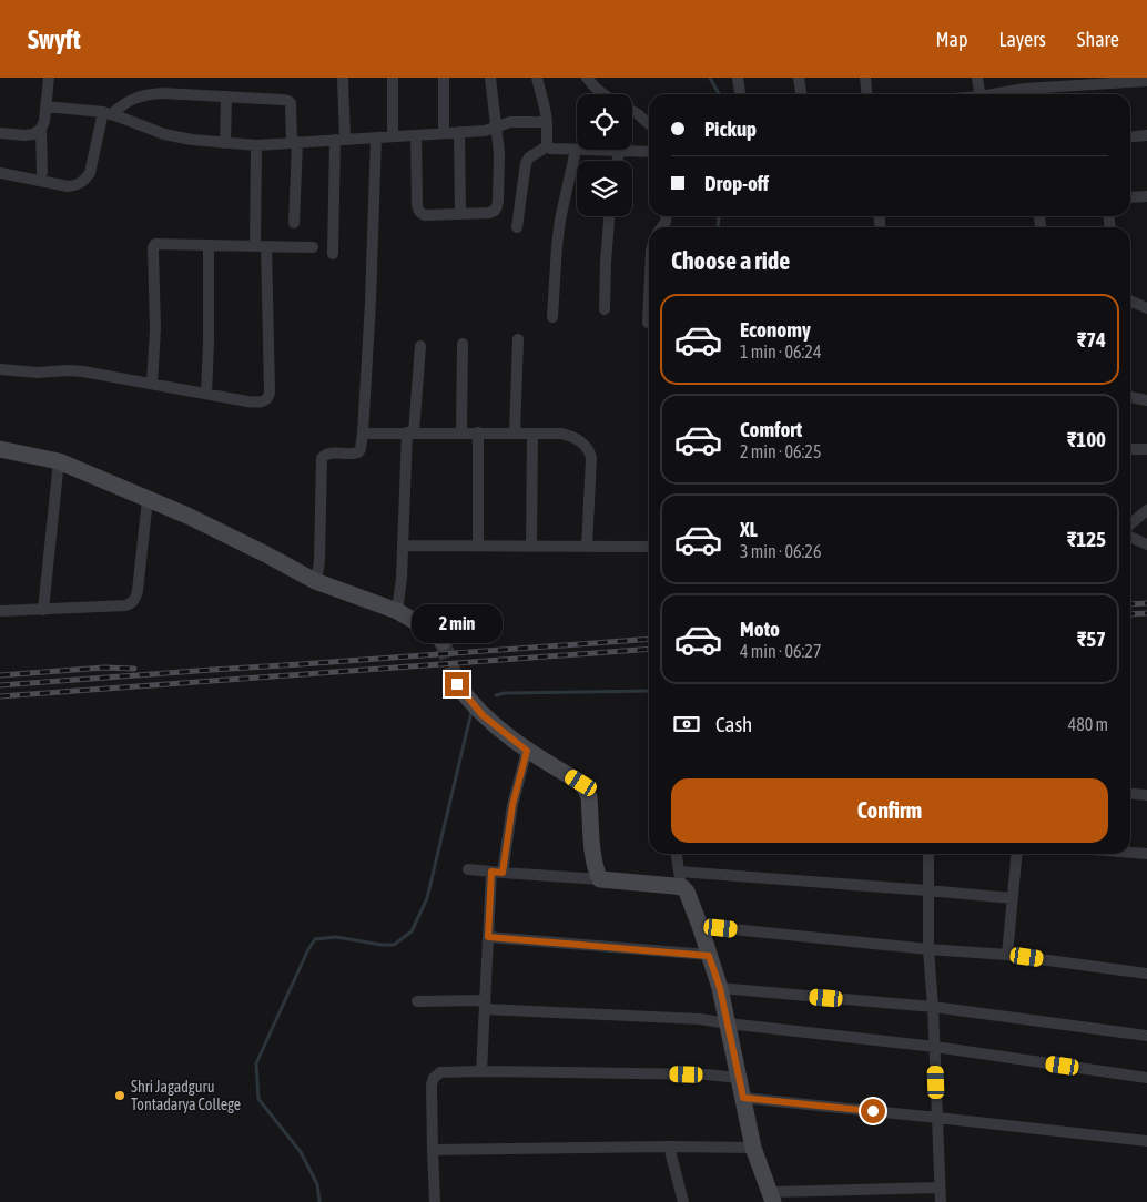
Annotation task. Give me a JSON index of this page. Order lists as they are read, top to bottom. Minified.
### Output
{"places":["Shri Jagadguru Tontadarya College"],"page":{"header":"Swyft","nav":["Map","Layers","Share"],"banner":["Pickup","Drop-off"],"heading":"Choose a ride","list":[{"name":"Economy","note":"1 min · 06:24","value":"₹74"},{"name":"Comfort","note":"2 min · 06:25","value":"₹100"},{"name":"XL","note":"3 min · 06:26","value":"₹125"},{"name":"Moto","note":"4 min · 06:27","value":"₹57"}],"bubble":"2 min","pay":["Cash","480 m"],"buttons":"Confirm"}}
